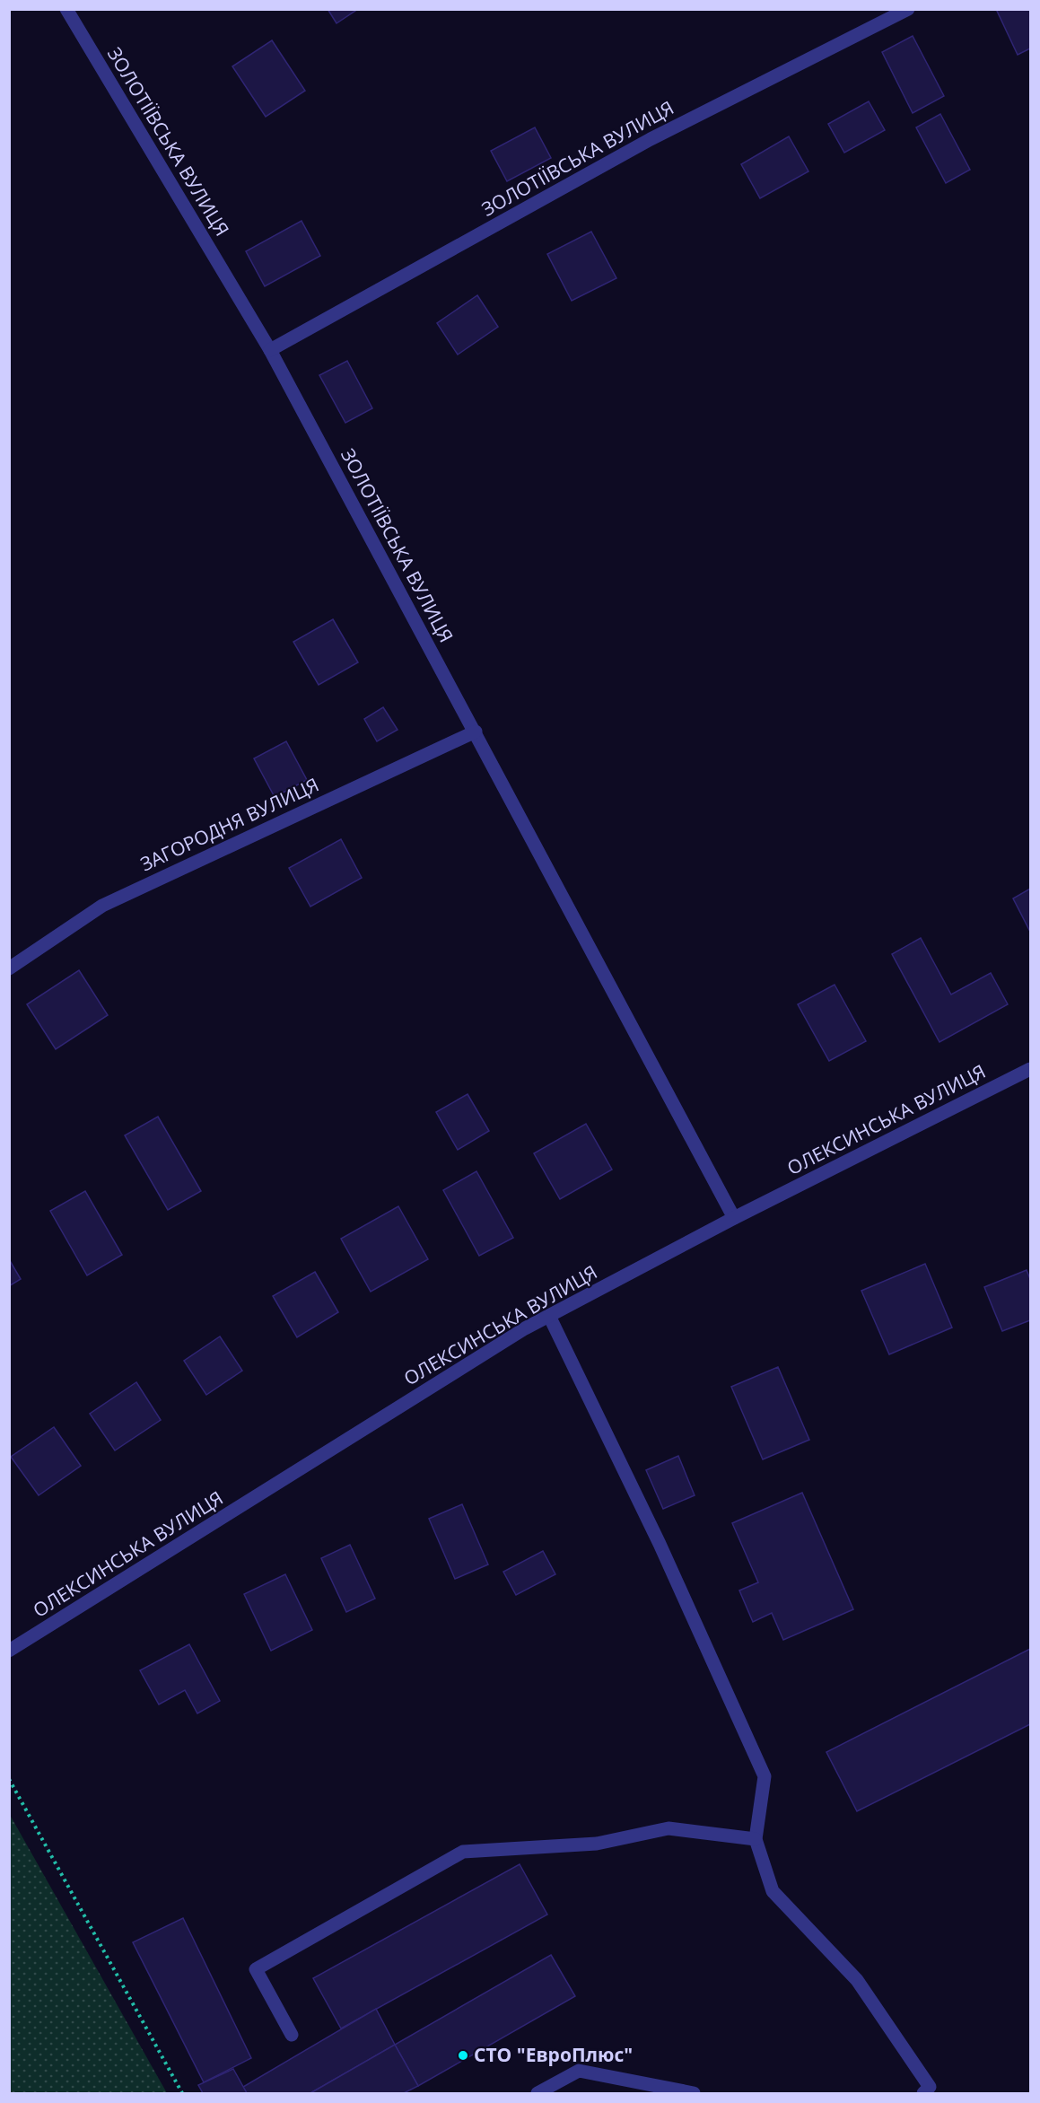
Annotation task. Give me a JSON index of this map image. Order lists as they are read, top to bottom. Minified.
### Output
{"streets":{"street":["ЗОЛОТІЇВСЬКА ВУЛИЦЯ","ЗАГОРОДНЯ ВУЛИЦЯ","ОЛЕКСИНСЬКА ВУЛИЦЯ"]},"crossings":[["ЗОЛОТІЇВСЬКА ВУЛИЦЯ","ЗАГОРОДНЯ ВУЛИЦЯ"],["ЗОЛОТІЇВСЬКА ВУЛИЦЯ","ОЛЕКСИНСЬКА ВУЛИЦЯ"]],"places":["СТО \"ЕвроПлюс\""]}
